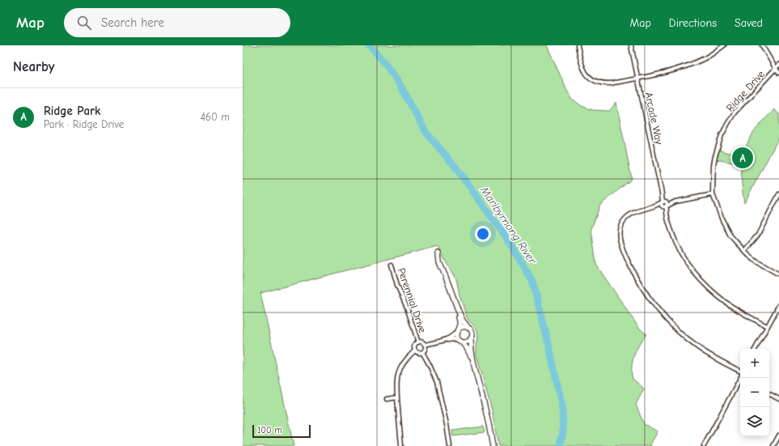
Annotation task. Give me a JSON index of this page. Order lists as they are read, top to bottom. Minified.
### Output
{"streets":{"street":["Ridge Drive","Arcade Way","Perennial Drive"]},"water":["Maribyrnong River"],"scale_bar":"100 m","page":{"header":"Map","search":"Search here","nav":["Map","Directions","Saved"],"heading":"Nearby","list":[{"mark":"A","name":"Ridge Park","note":"Park · Ridge Drive","value":"460 m"}],"pins":"A","map_buttons":["+","−"],"scale":"100 m"}}
